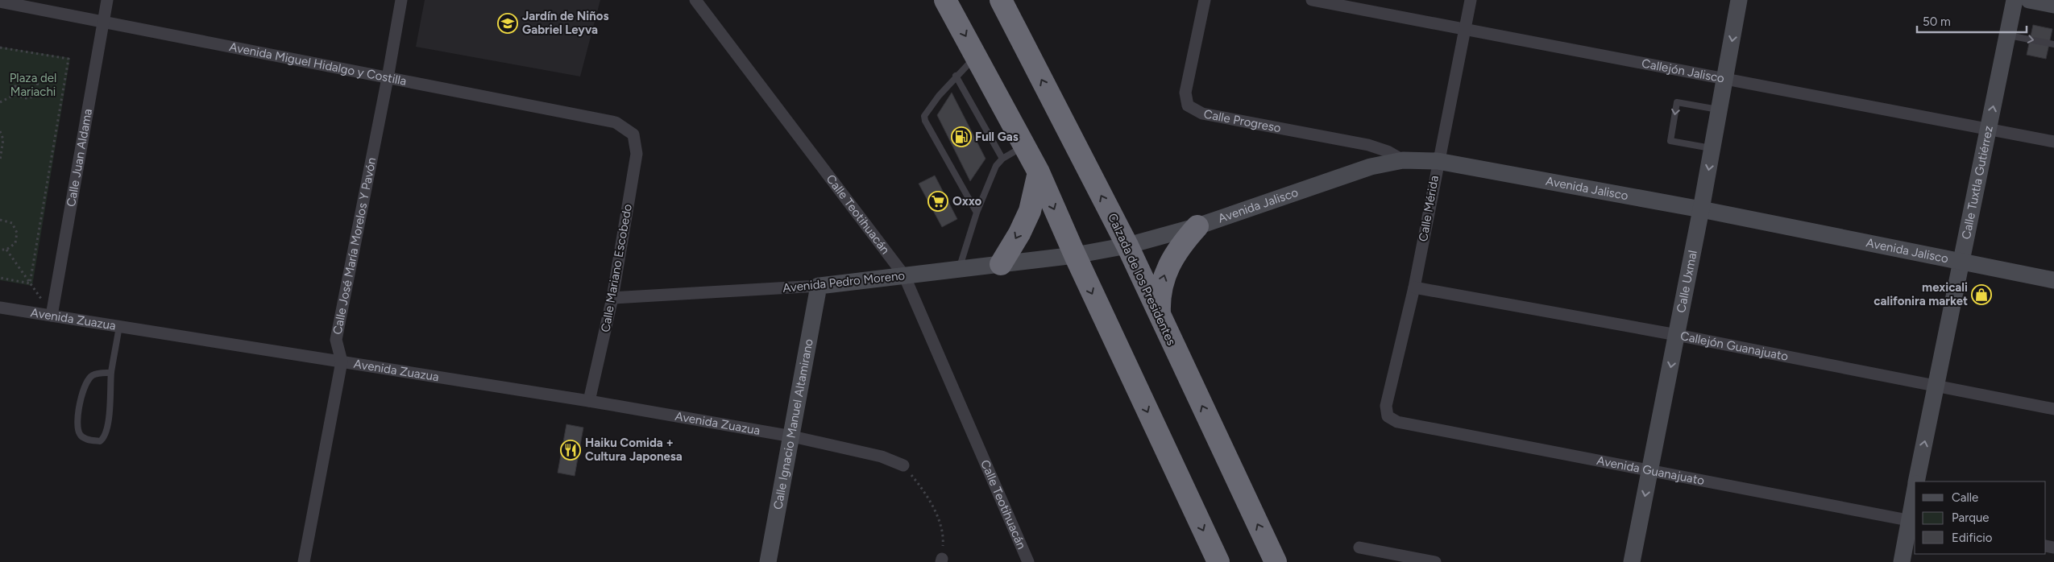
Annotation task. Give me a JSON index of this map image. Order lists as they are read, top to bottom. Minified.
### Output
{"streets":{"highway":["Calzada de los Presidentes"],"street":["Avenida Miguel Hidalgo y Costilla","Callejón Jalisco","Calle Progreso","Calle Juan Aldama","Calle Tuxtla Gutiérrez","Avenida Jalisco","Calle Mérida","Calle Teotihuacán","Calle José María Morelos Y Pavón","Calle Mariano Escobedo","Calle Uxmal","Avenida Pedro Moreno","Avenida Zuazua","Callejón Guanajuato","Calle Ignacio Manuel Altamirano","Avenida Guanajuato"]},"crossings":[["Avenida Miguel Hidalgo y Costilla","Calle Juan Aldama"],["Avenida Miguel Hidalgo y Costilla","Calle José María Morelos Y Pavón"],["Avenida Miguel Hidalgo y Costilla","Calle Mariano Escobedo"],["Callejón Jalisco","Calle Tuxtla Gutiérrez"],["Callejón Jalisco","Calle Mérida"],["Callejón Jalisco","Calle Uxmal"],["Calle Progreso","Avenida Jalisco"],["Calle Juan Aldama","Avenida Zuazua"],["Calle Tuxtla Gutiérrez","Avenida Jalisco"],["Calle Tuxtla Gutiérrez","Callejón Guanajuato"],["Calle Tuxtla Gutiérrez","Avenida Guanajuato"],["Avenida Jalisco","Calle Mérida"],["Avenida Jalisco","Calzada de los Presidentes"],["Avenida Jalisco","Calle Uxmal"],["Avenida Jalisco","Avenida Pedro Moreno"],["Calle Mérida","Callejón Guanajuato"],["Calle Mérida","Avenida Guanajuato"],["Calle Teotihuacán","Avenida Pedro Moreno"],["Calle José María Morelos Y Pavón","Avenida Zuazua"],["Calle Mariano Escobedo","Avenida Pedro Moreno"],["Calle Mariano Escobedo","Avenida Zuazua"],["Calle Uxmal","Callejón Guanajuato"],["Calle Uxmal","Avenida Guanajuato"],["Avenida Pedro Moreno","Calle Ignacio Manuel Altamirano"],["Avenida Zuazua","Calle Ignacio Manuel Altamirano"]],"one_way":["Calle Uxmal"],"parks":["Plaza del Mariachi"],"places":{"school or university":["Jardín de Niños Gabriel Leyva"],"fuel station":["Full Gas"],"supermarket":["Oxxo"],"shop":["mexicali califonira market"],"restaurant":["Haiku Comida + Cultura Japonesa"]},"legend":["Calle","Parque","Edificio"],"scale_bar":"50 m"}
